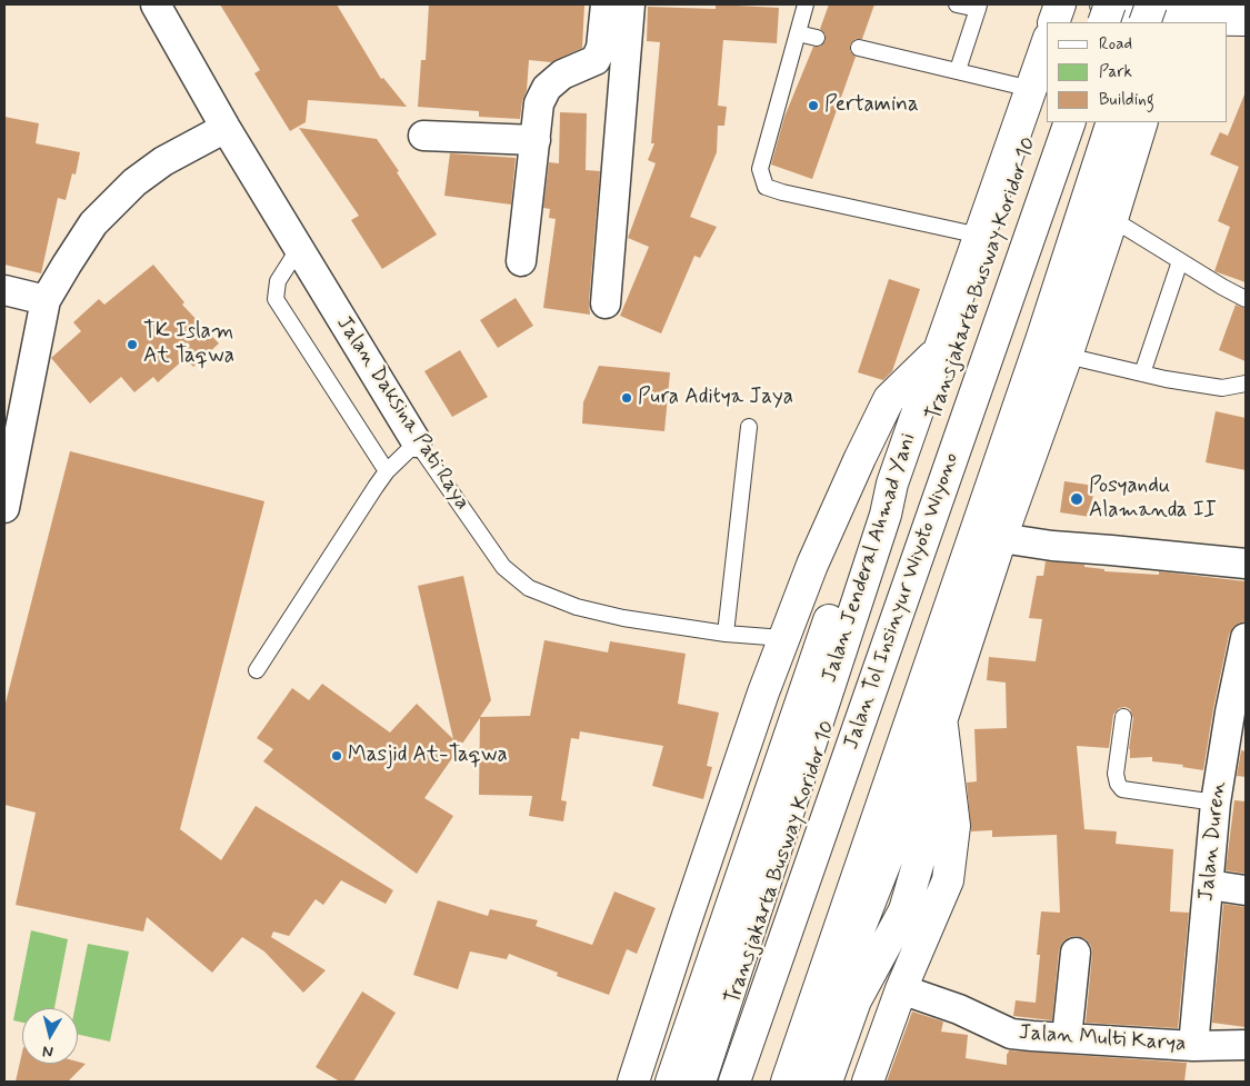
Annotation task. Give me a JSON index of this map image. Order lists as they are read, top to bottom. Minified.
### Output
{"streets":{"main road":["Jalan Jenderal Ahmad Yani","Jalan Tol Insinyur Wiyoto Wiyono"],"street":["Jalan Daksina Pati Raya","Jalan Duren","Jalan Multi Karya"],"lane":["Transjakarta Busway Koridor 10"]},"crossings":[["Jalan Duren","Jalan Multi Karya"]],"places":["Pertamina","TK Islam At Taqwa","Pura Aditya Jaya","Posyandu Alamanda II","Masjid At-Taqwa"],"legend":["Road","Park","Building"],"north":"bottom"}
